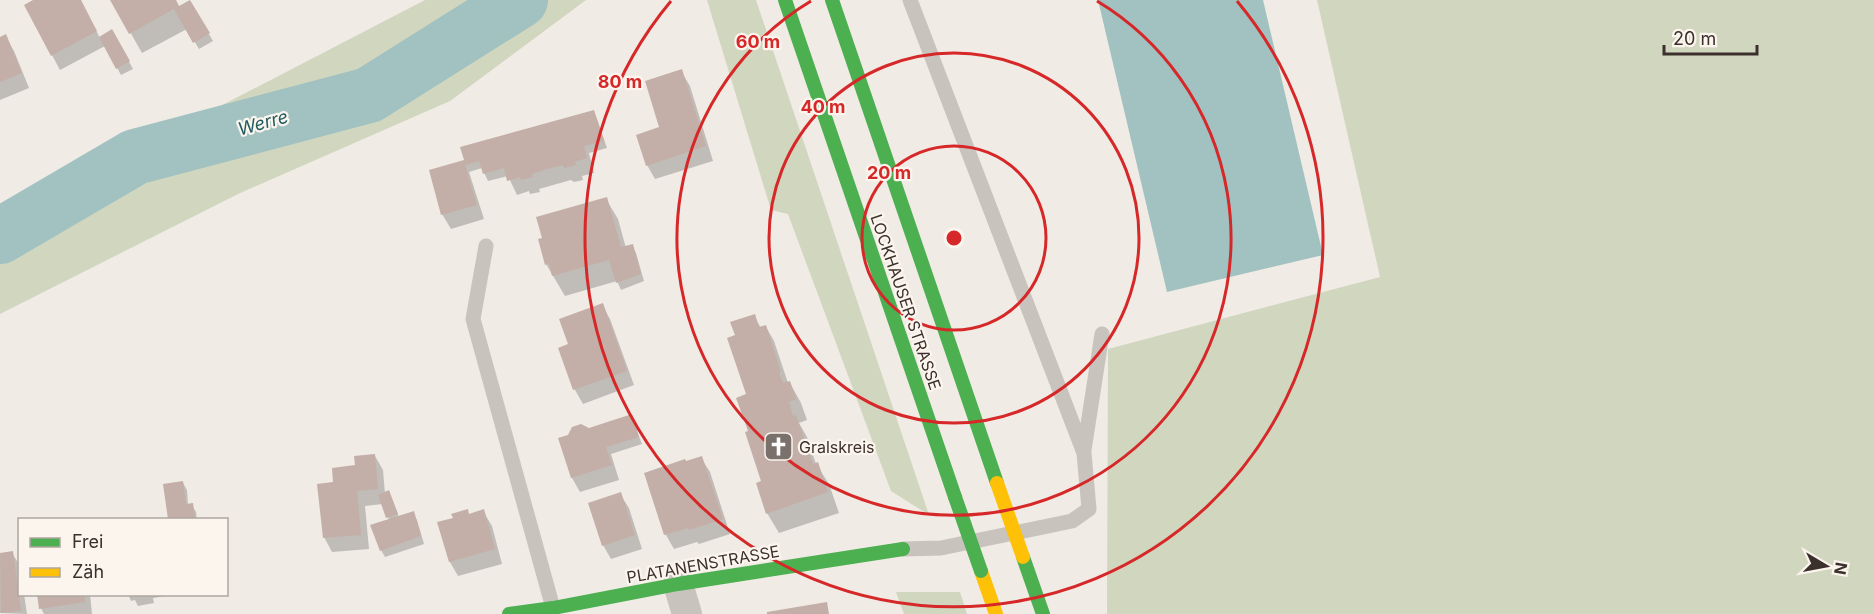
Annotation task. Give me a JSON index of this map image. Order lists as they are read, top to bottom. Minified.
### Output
{"streets":{"main road":["LOCKHAUSER STRASSE","PLATANENSTRASSE"]},"water":["Werre"],"places":{"church":["Gralskreis"]},"legend":["Frei","Zäh"],"scale_bar":"20 m","north":"right","rings":["60 m","80 m","40 m","20 m"]}
